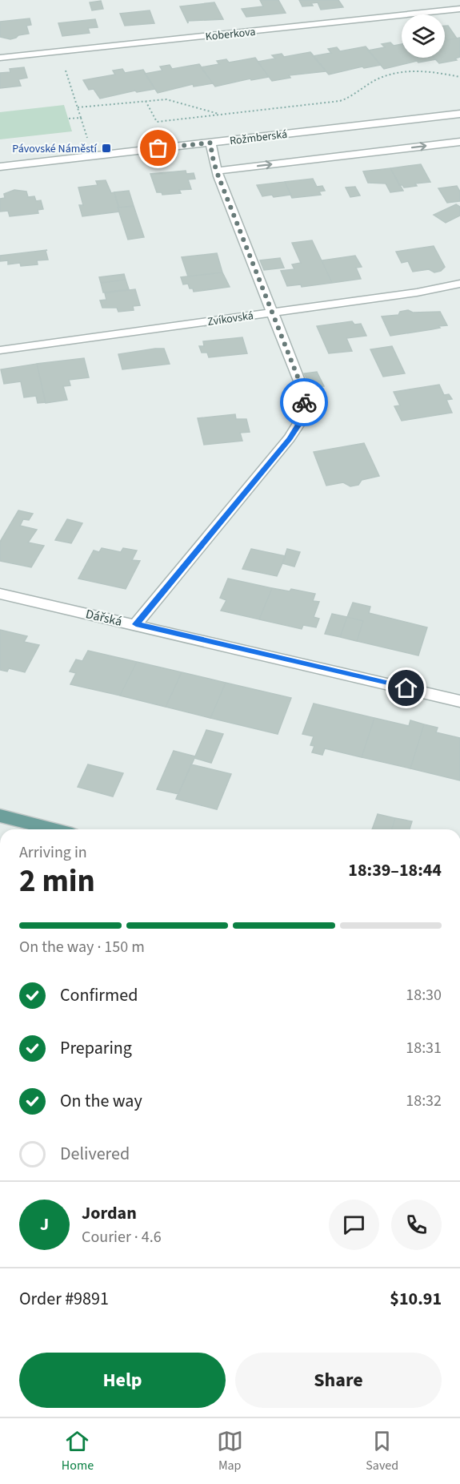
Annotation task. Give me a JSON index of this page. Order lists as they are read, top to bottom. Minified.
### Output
{"streets":{"street":["Koberkova","Rožmberská","Zvíkovská","Dářská"]},"places":{"transit":["Pávovské Náměstí"]},"page":{"heading":["2 min","Arriving in","18:39–18:44"],"panel":["Jordan","Courier · 4.6","Order #9891","$10.91"],"bar":"On the way · 150 m","list":[["Confirmed","18:30"],["Preparing","18:31"],["On the way","18:32"],"Delivered"],"round":"J","buttons":["Help","Share"],"tabs":["Home","Map","Saved"]}}
